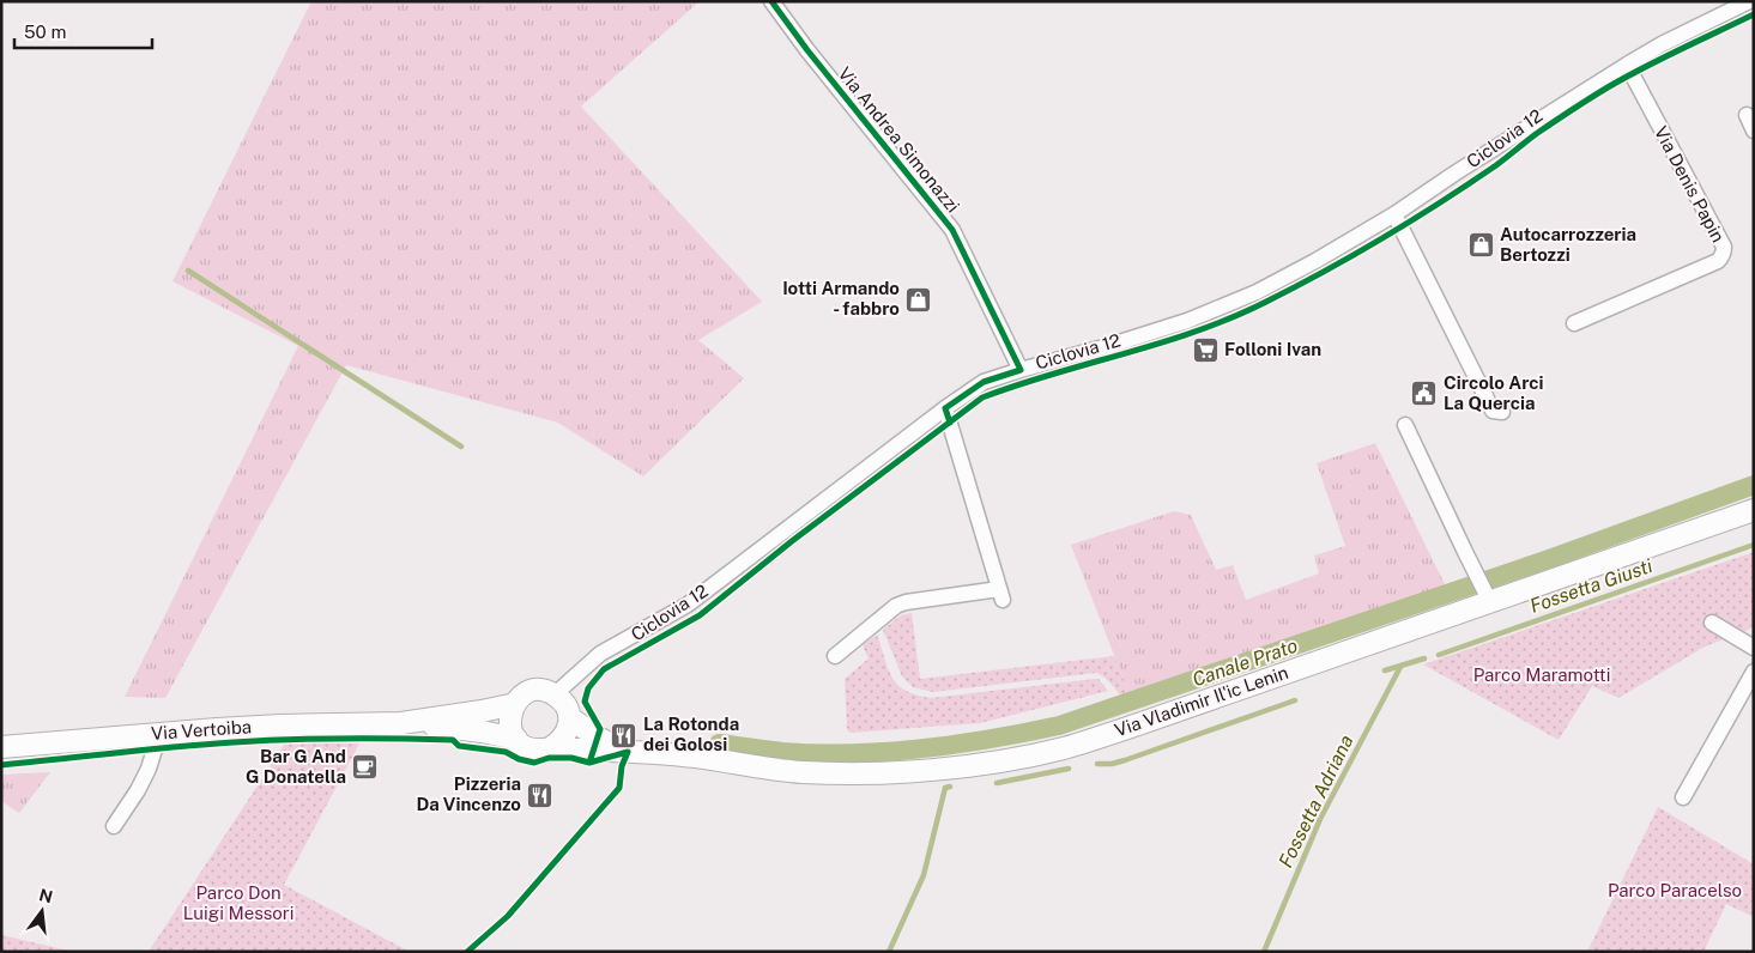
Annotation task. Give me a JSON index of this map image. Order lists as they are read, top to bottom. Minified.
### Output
{"streets":{"main road":["Via Vladimir Il'ic Lenin","Via Vertoiba"],"street":["Via Andrea Simonazzi","Via Denis Papin"],"cycle path":["Ciclovia 12"]},"crossings":[["Via Vladimir Il'ic Lenin","Via Vertoiba"]],"water":["Fossetta Giusti","Canale Prato","Fossetta Adriana"],"parks":["Parco Maramotti","Parco Paracelso","Parco Don Luigi Messori"],"places":{"shop":["Autocarrozzeria Bertozzi","Iotti Armando - fabbro"],"supermarket":["Folloni Ivan"],"public building":["Circolo Arci La Quercia"],"restaurant":["La Rotonda dei Golosi","Pizzeria Da Vincenzo"],"cafe":["Bar G And G Donatella"]},"scale_bar":"50 m","north":"top"}
